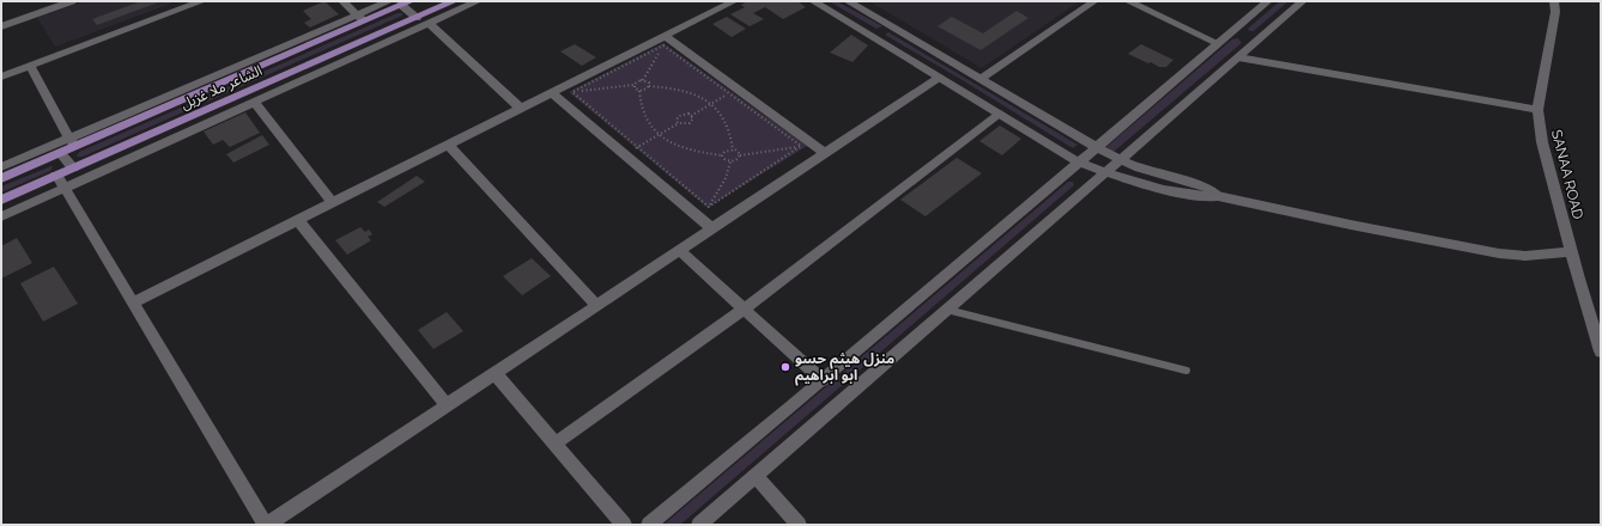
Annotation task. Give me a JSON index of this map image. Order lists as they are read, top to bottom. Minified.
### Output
{"streets":{"main road":["الشاعر ملا غزيل"],"street":["SANAA ROAD"]},"places":["منزل هيثم حسو ابو ابراهيم"]}
